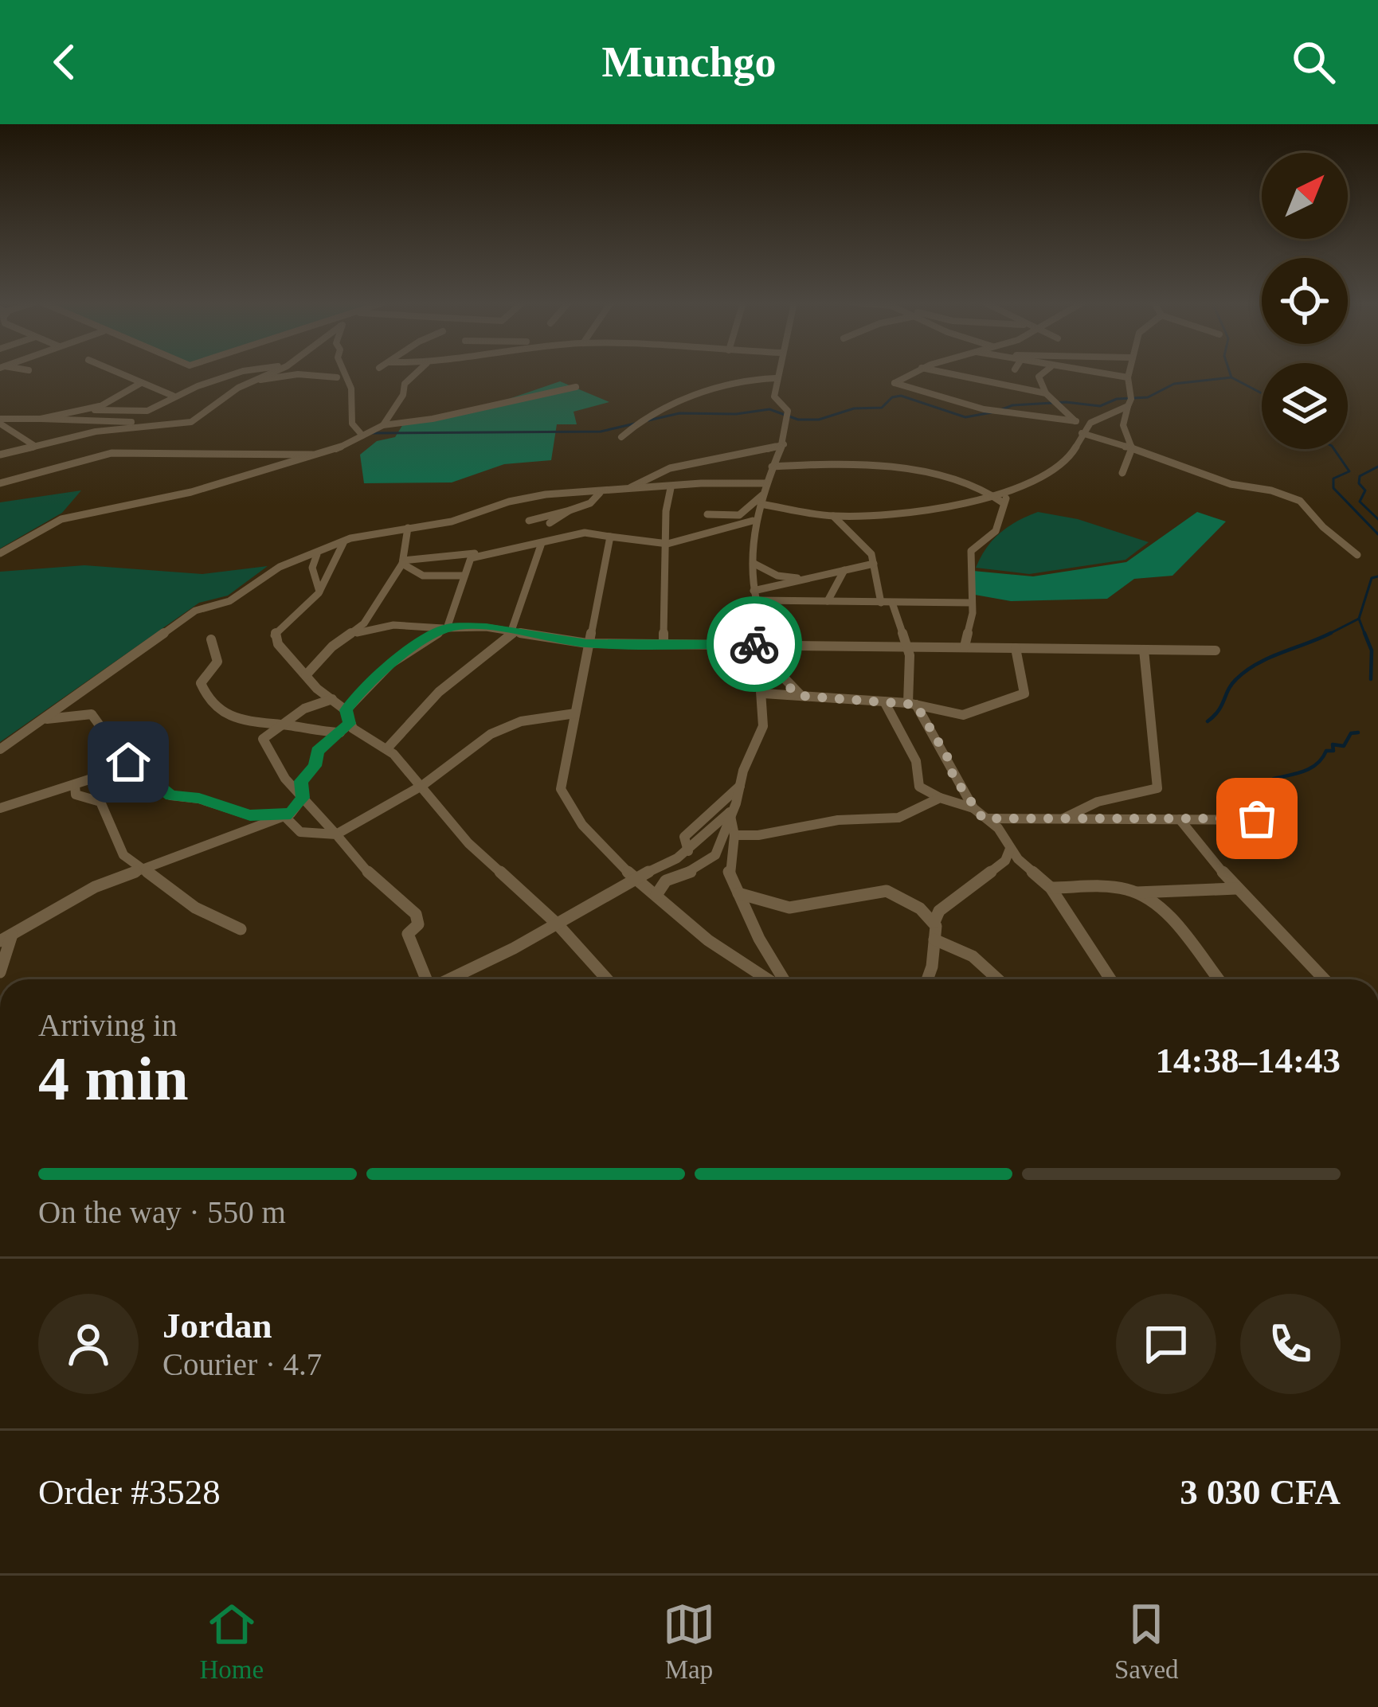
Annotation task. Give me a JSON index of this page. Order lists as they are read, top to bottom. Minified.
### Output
{"north":"top right","page":{"header":"Munchgo","heading":["4 min","Arriving in","14:38–14:43"],"panel":["Jordan","Courier · 4.7","Order #3528","3 030 CFA"],"bar":"On the way · 550 m","tabs":["Home","Map","Saved"]}}
